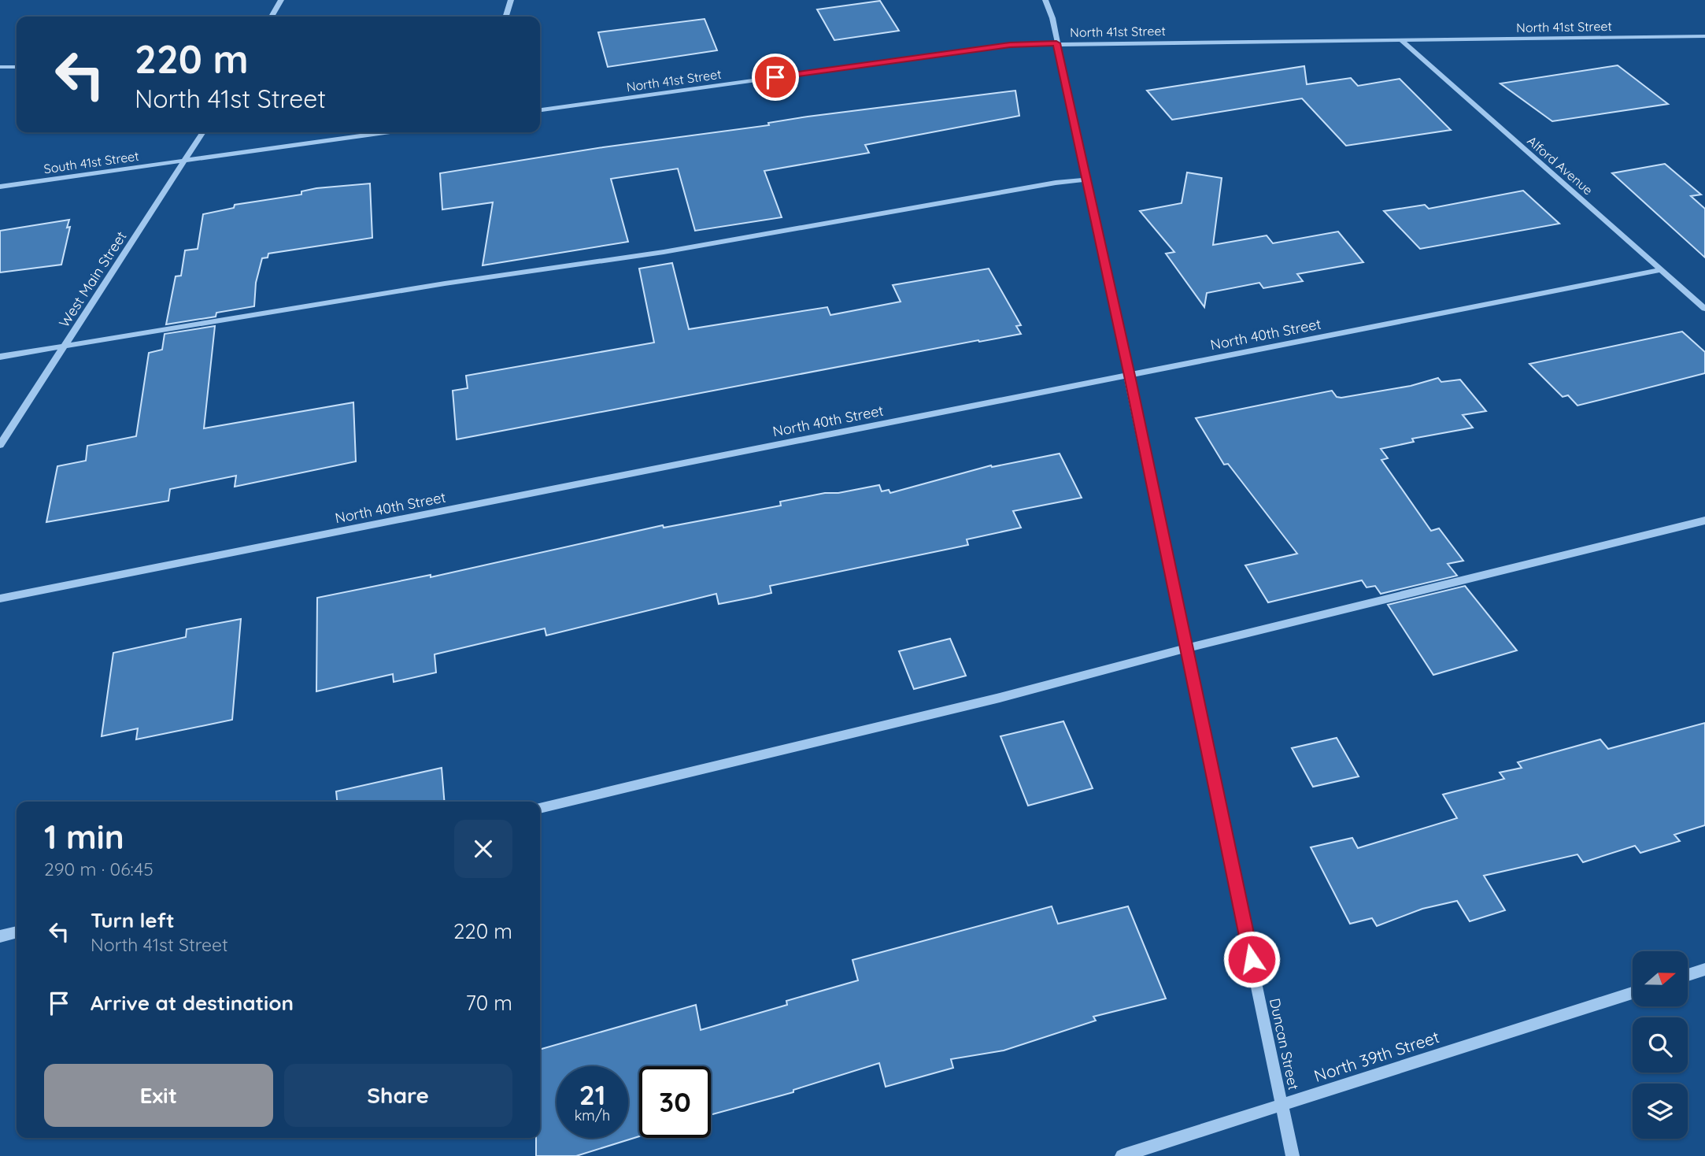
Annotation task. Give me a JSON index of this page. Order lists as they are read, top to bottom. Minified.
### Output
{"streets":{"street":["North 41st Street","South 41st Street","Alford Avenue","West Main Street","North 40th Street","Duncan Street","North 39th Street"]},"crossings":[["North 41st Street","Alford Avenue"],["North 41st Street","Duncan Street"],["South 41st Street","West Main Street"],["Alford Avenue","North 40th Street"],["North 40th Street","Duncan Street"],["Duncan Street","North 39th Street"]],"north":"right","page":{"turn":["220 m","North 41st Street"],"heading":["1 min","290 m · 06:45"],"list":[{"name":"Turn left","note":"North 41st Street","value":"220 m"},{"name":"Arrive at destination","value":"70 m"}],"buttons":["Exit","Share"],"speed":"21 km/h","limit":"30"}}
